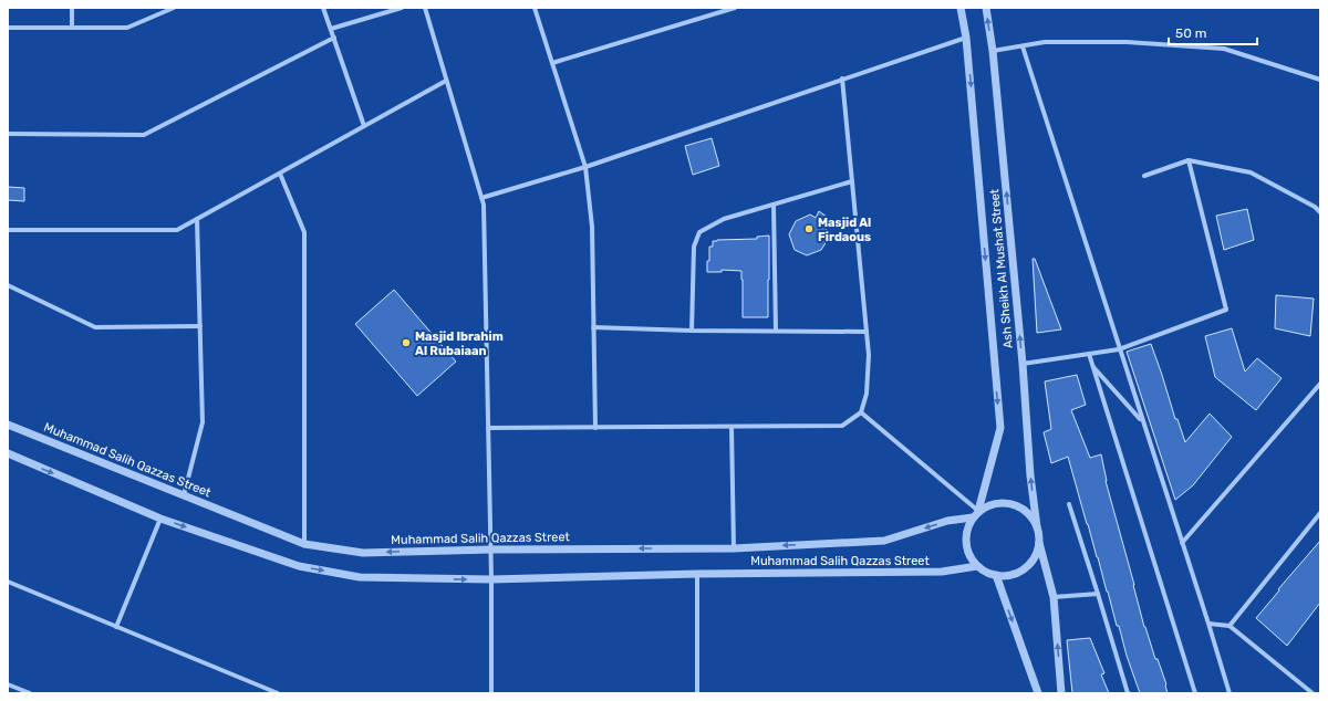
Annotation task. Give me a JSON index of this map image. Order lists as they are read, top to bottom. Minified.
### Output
{"streets":{"street":["Ash Sheikh Al Mushat Street","Muhammad Salih Qazzas Street"]},"crossings":[["Ash Sheikh Al Mushat Street","Muhammad Salih Qazzas Street"]],"places":["Masjid Al Firdaous","Masjid Ibrahim Al Rubaiaan"],"scale_bar":"50 m"}
